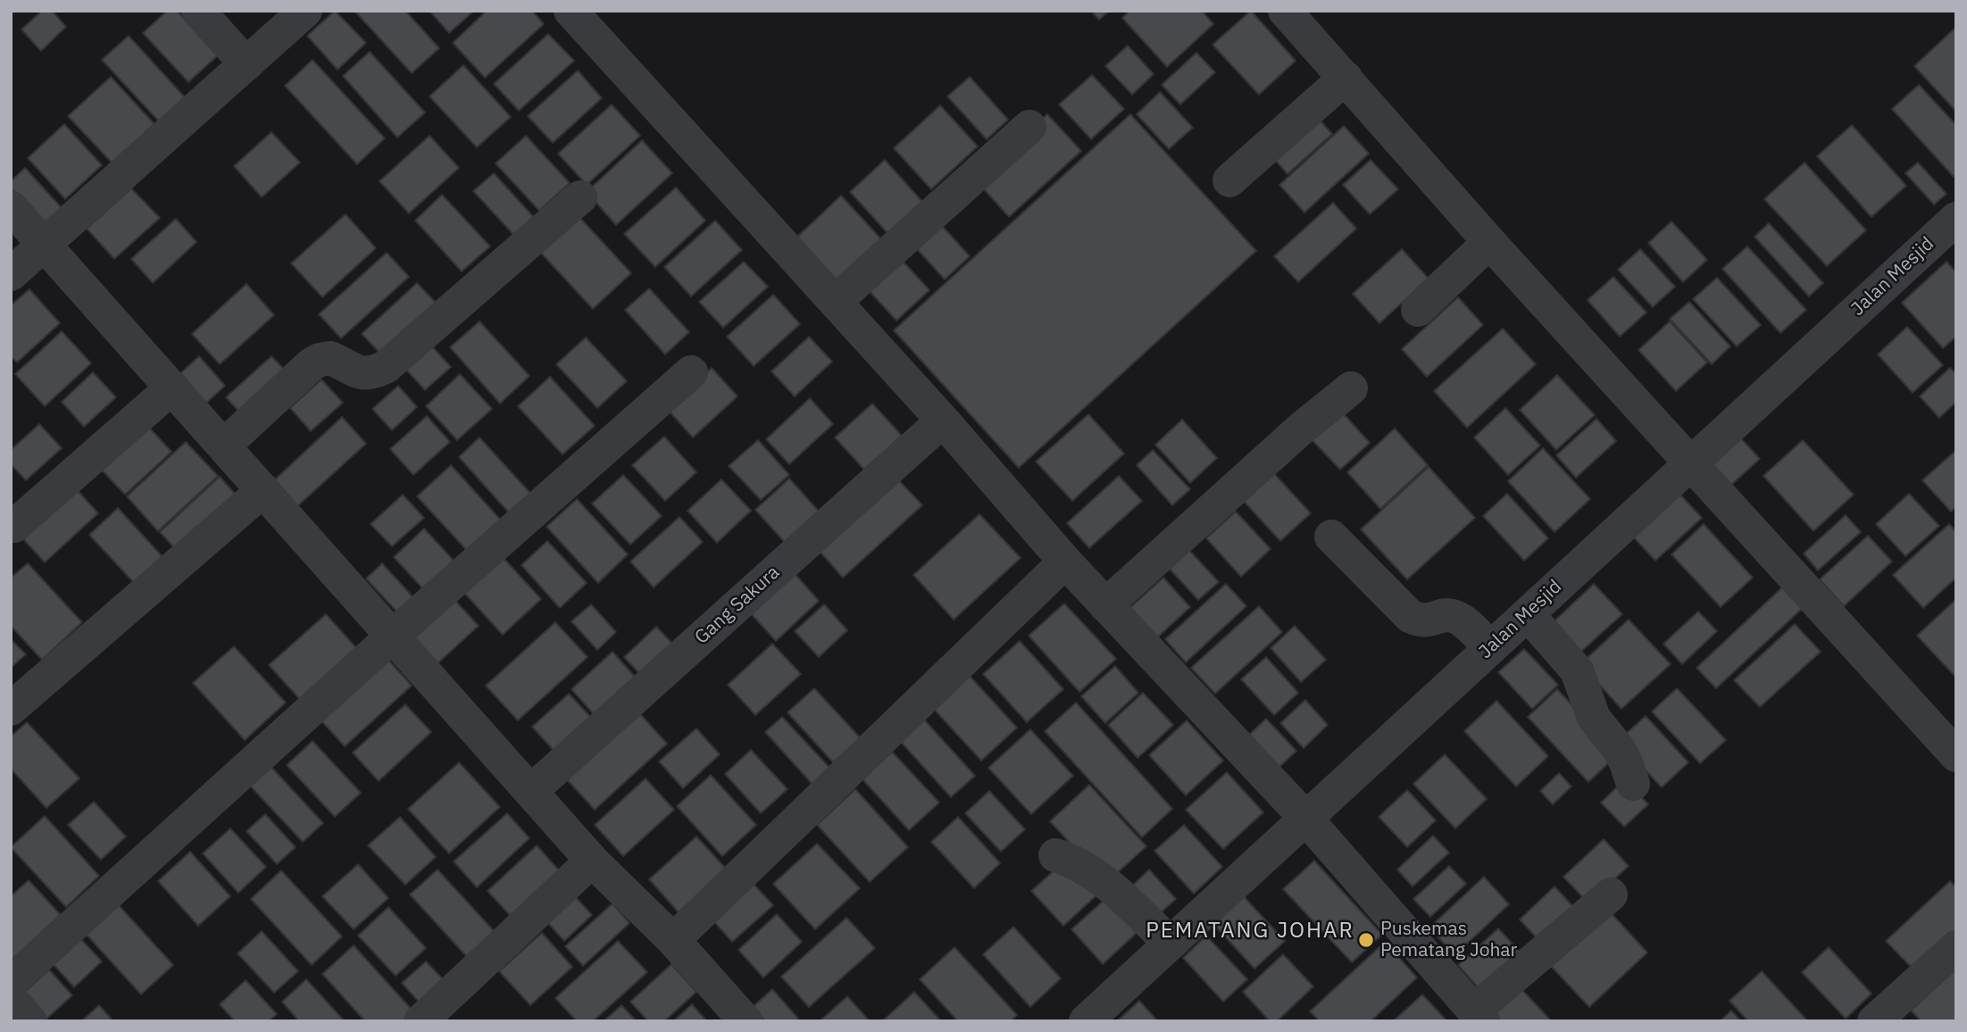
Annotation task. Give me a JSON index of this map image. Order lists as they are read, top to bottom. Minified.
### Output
{"streets":{"street":["Jalan Mesjid","Gang Sakura"]},"districts":["PEMATANG JOHAR"],"places":["Puskemas Pematang Johar"]}
